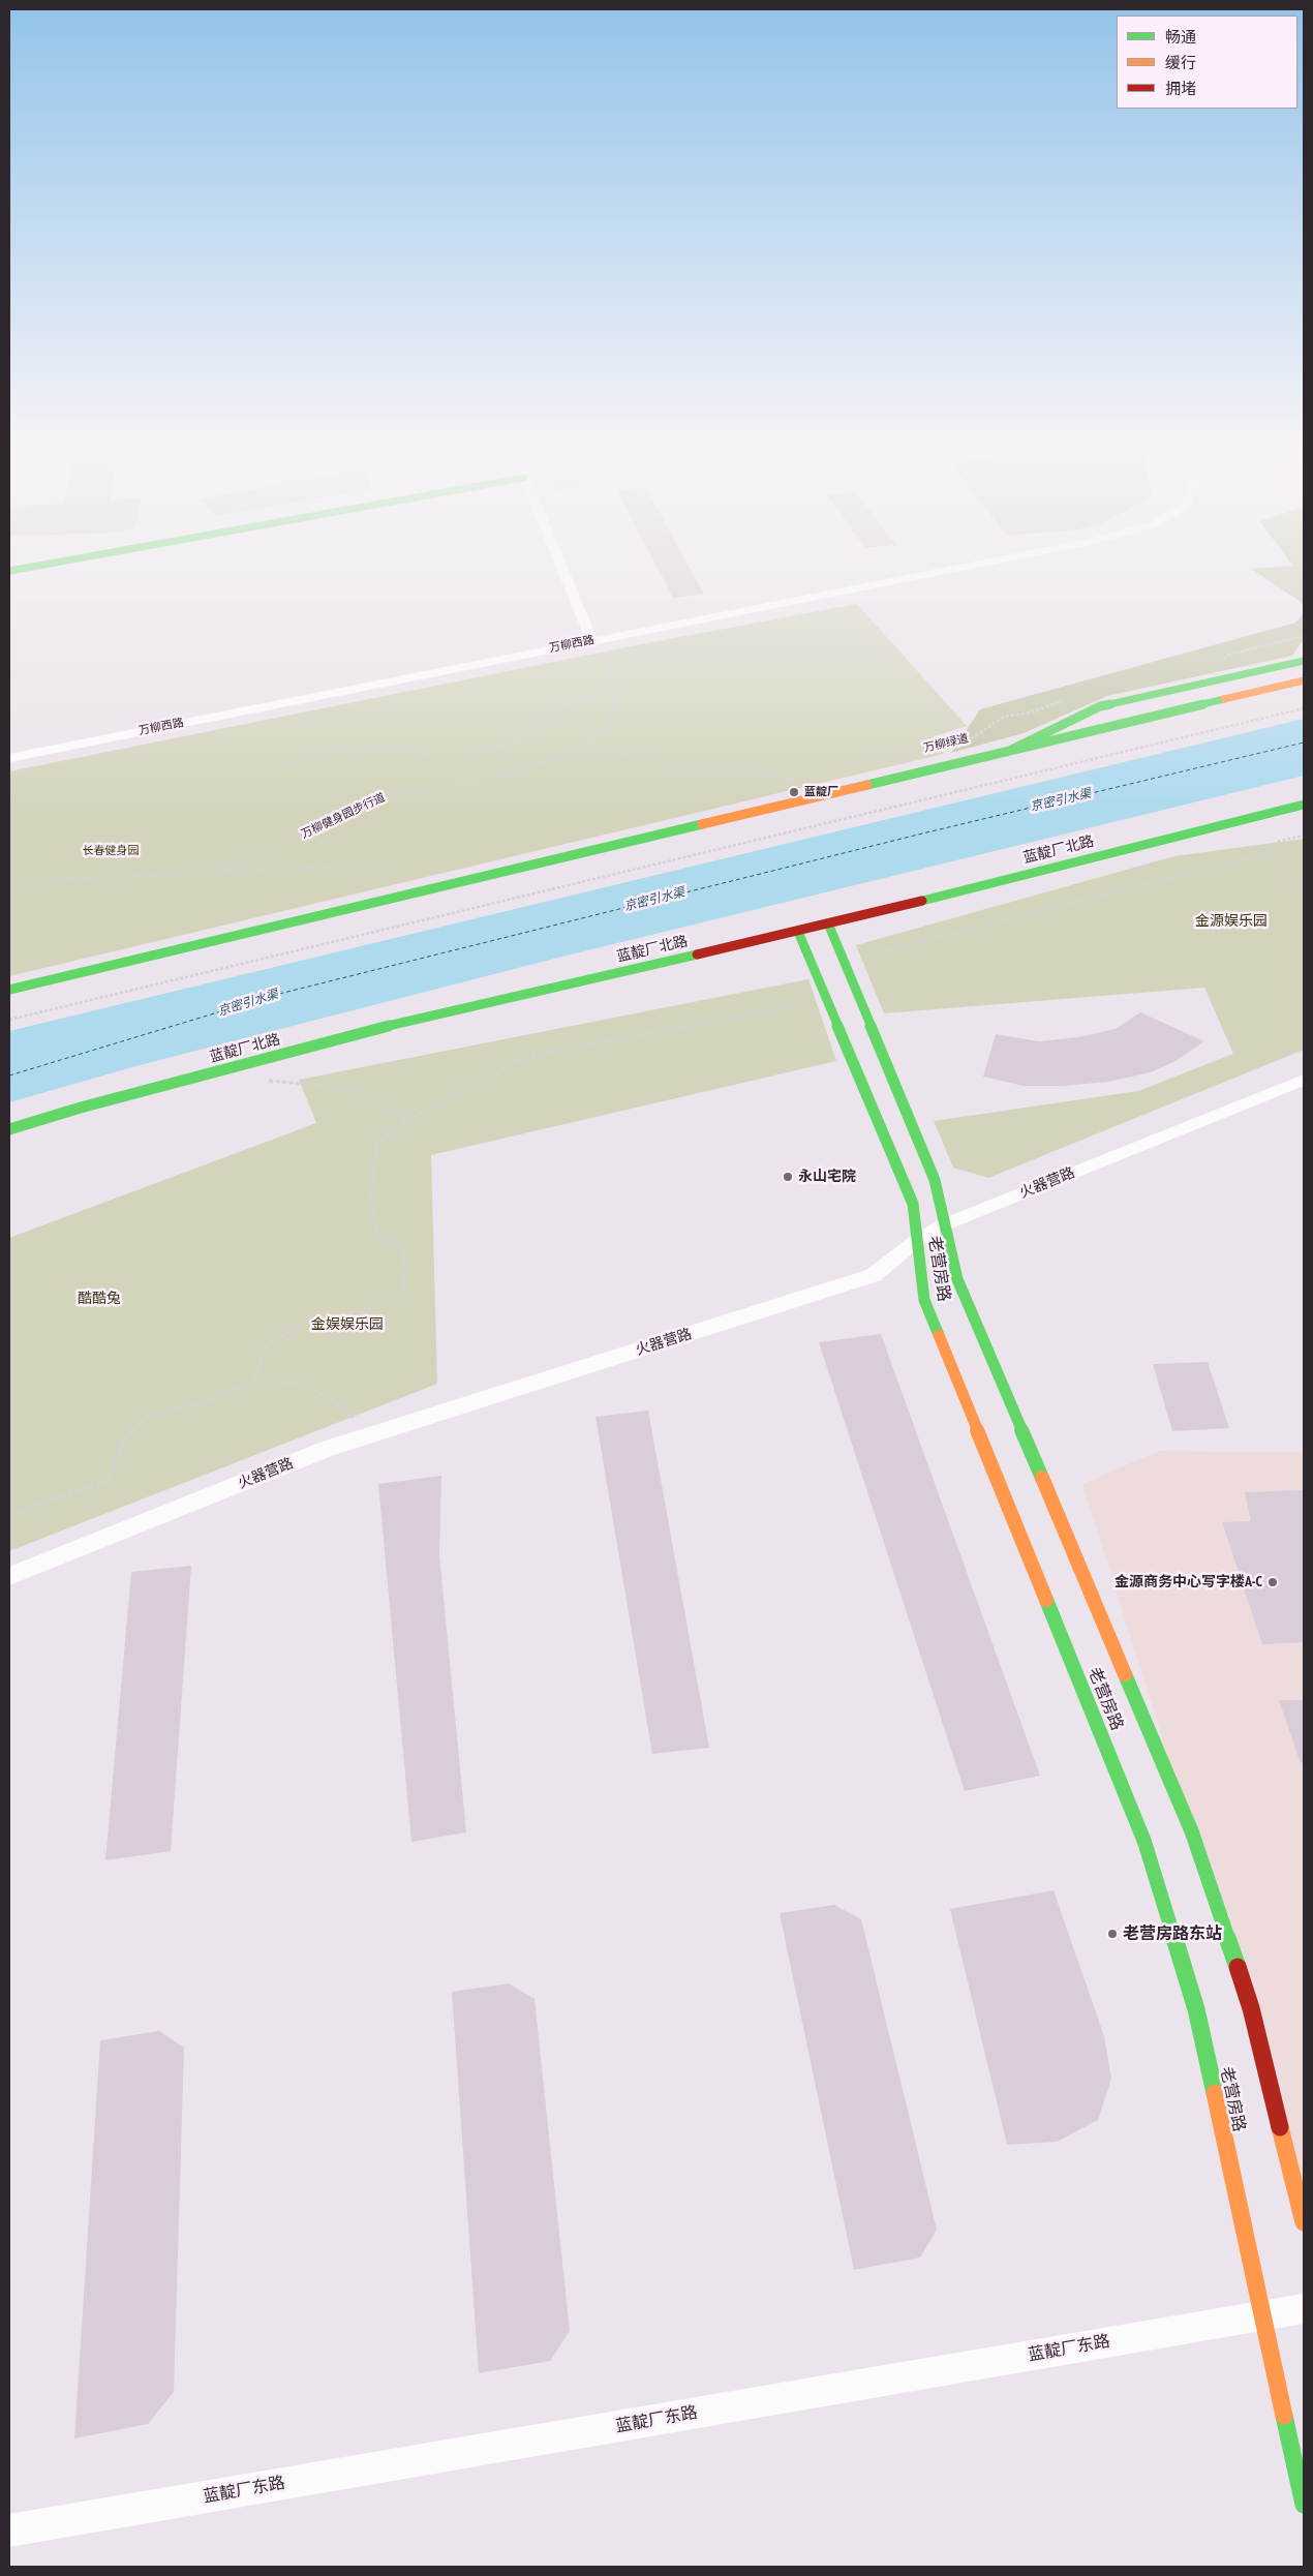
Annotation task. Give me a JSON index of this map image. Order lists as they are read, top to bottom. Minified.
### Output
{"streets":{"main road":["蓝靛厂北路","老营房路"],"street":["万柳西路","火器营路","蓝靛厂东路"],"path":["万柳绿道","万柳健身园步行道"]},"crossings":[["万柳西路","万柳健身园步行道"],["蓝靛厂北路","老营房路"],["火器营路","老营房路"],["老营房路","蓝靛厂东路"]],"water":["京密引水渠"],"parks":["长春健身园","金源娱乐园","酷酷兔","金娱娱乐园"],"places":["蓝靛厂","永山宅院","金源商务中心写字楼A-C","老营房路东站"],"legend":["畅通","缓行","拥堵"]}
